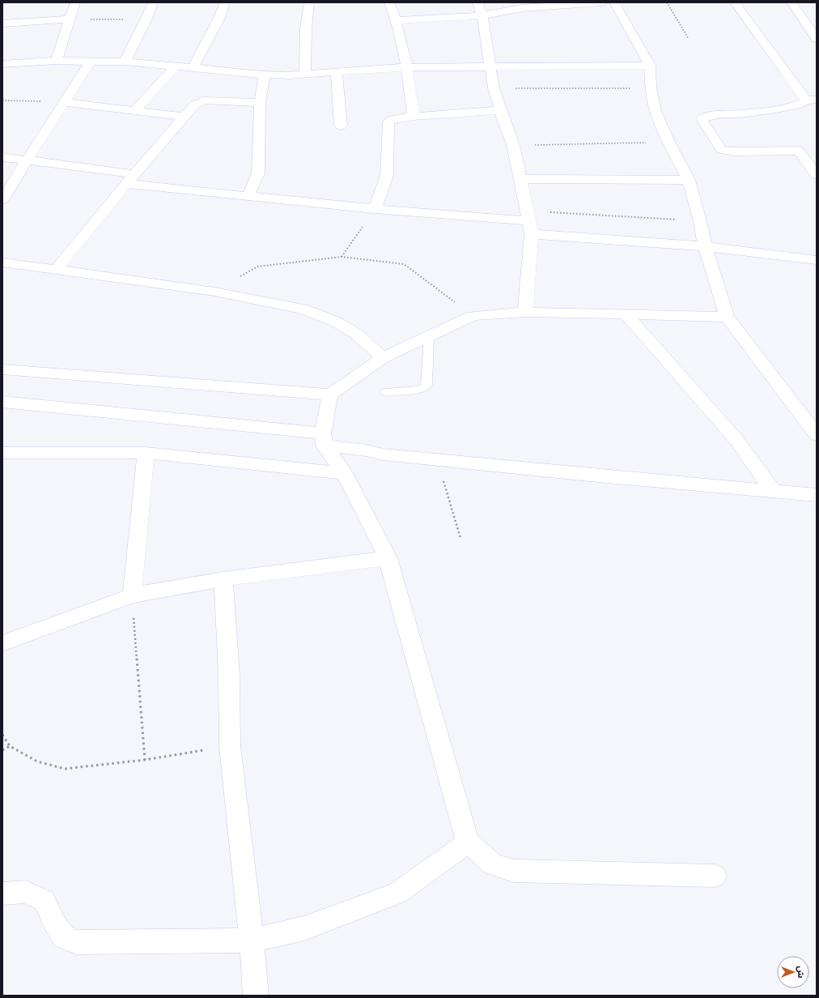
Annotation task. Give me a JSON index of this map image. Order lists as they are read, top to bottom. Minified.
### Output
{"north":"right"}
